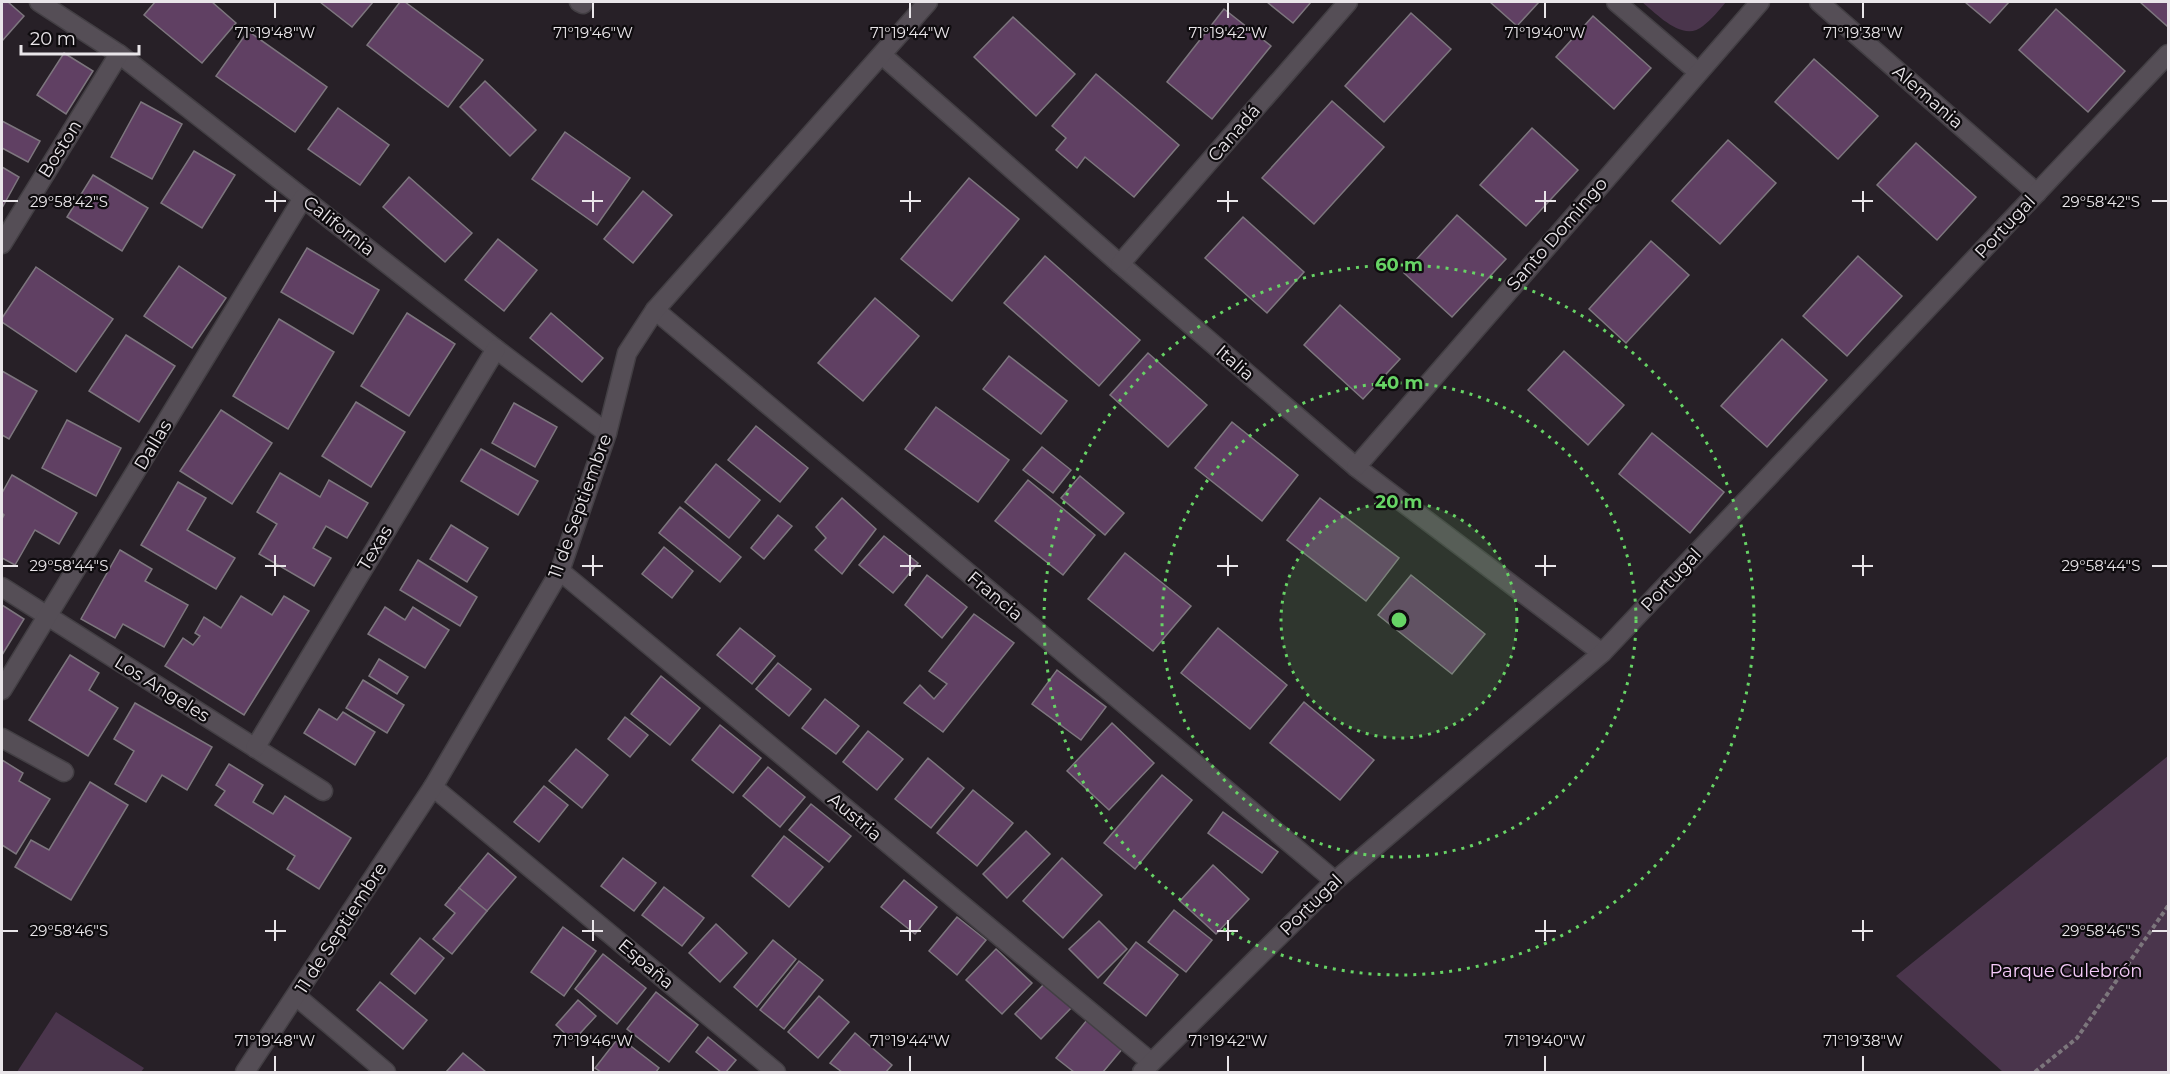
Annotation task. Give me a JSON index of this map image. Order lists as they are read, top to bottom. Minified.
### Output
{"streets":{"street":["Alemania","Canadá","Boston","California","Portugal","Santo Domingo","Italia","Dallas","11 de Septiembre","Texas","Francia","Los Angeles","Austria","España"]},"crossings":[["Alemania","Portugal"],["Canadá","Italia"],["Boston","California"],["California","Dallas"],["California","11 de Septiembre"],["California","Texas"],["Portugal","Italia"],["Portugal","Francia"],["Portugal","Austria"],["Santo Domingo","Italia"],["Italia","11 de Septiembre"],["Dallas","Los Angeles"],["11 de Septiembre","Francia"],["11 de Septiembre","Austria"],["11 de Septiembre","España"],["Texas","Los Angeles"]],"parks":["Parque Culebrón"],"scale_bar":"20 m","coordinates":["71°19'48\"W","71°19'46\"W","71°19'44\"W","71°19'42\"W","71°19'40\"W","71°19'38\"W","29°58'42\"S","29°58'44\"S","29°58'46\"S"],"rings":["60 m","40 m","20 m"]}
